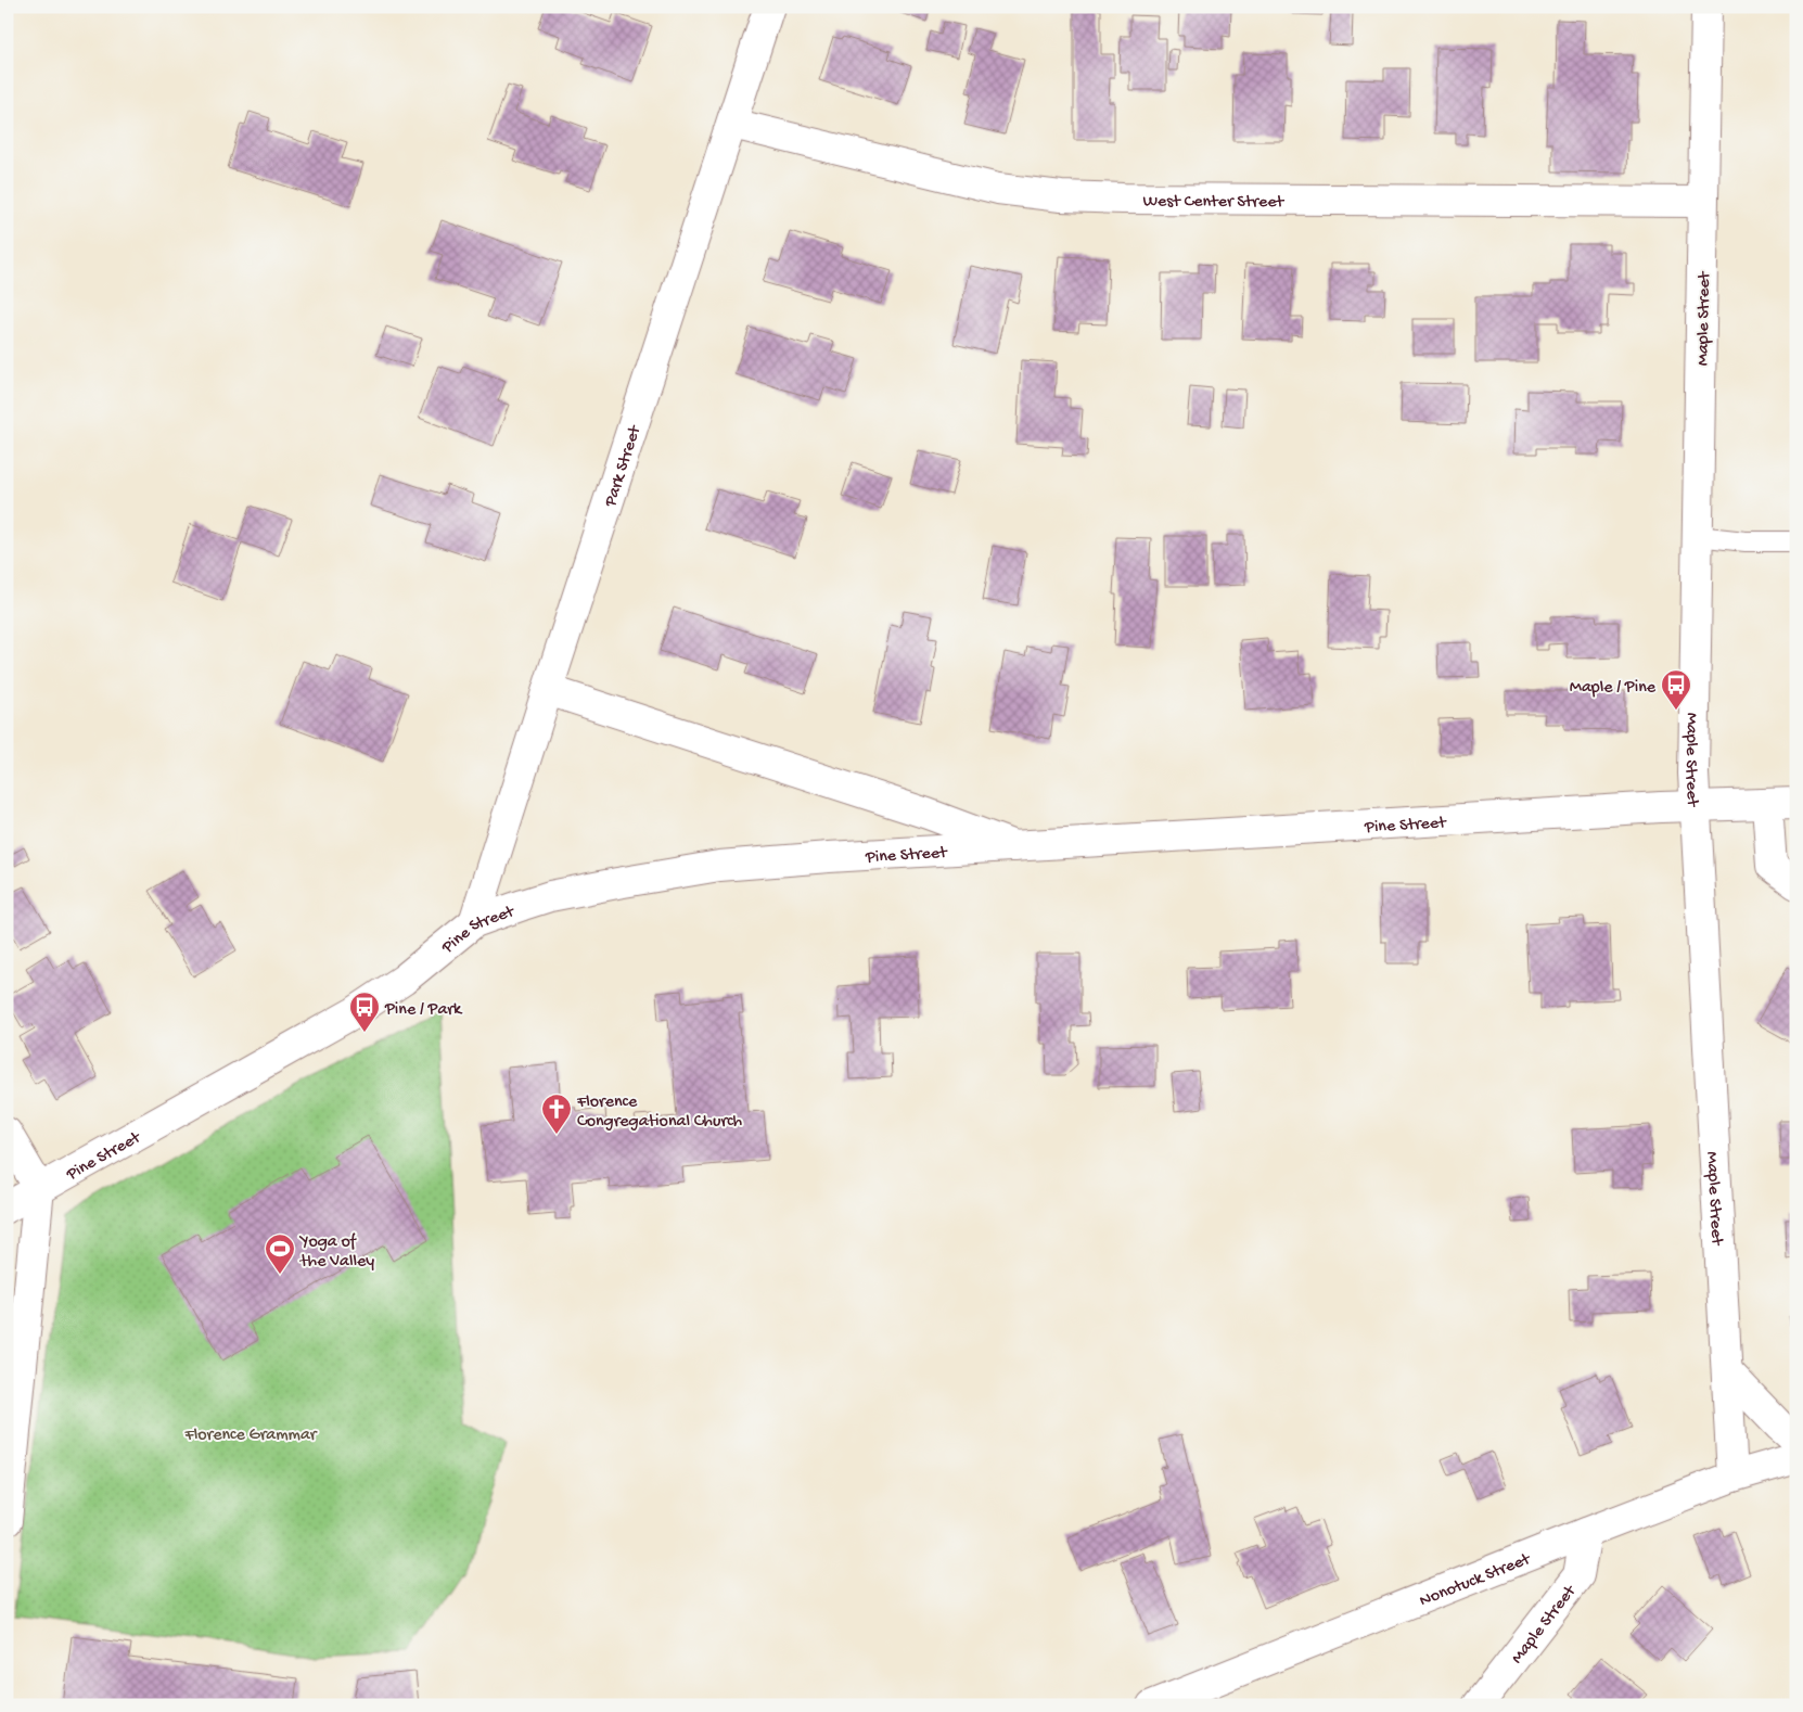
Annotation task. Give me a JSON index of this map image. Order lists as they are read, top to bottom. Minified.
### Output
{"streets":{"main road":["West Center Street","Maple Street","Park Street","Pine Street","Nonotuck Street"]},"crossings":[["West Center Street","Maple Street"],["West Center Street","Park Street"],["Maple Street","Pine Street"],["Maple Street","Nonotuck Street"],["Park Street","Pine Street"]],"parks":["Florence Grammar"],"places":{"bus stop":["Maple / Pine","Pine / Park"],"church":["Florence Congregational Church"],"sports":["Yoga of the Valley"]}}
